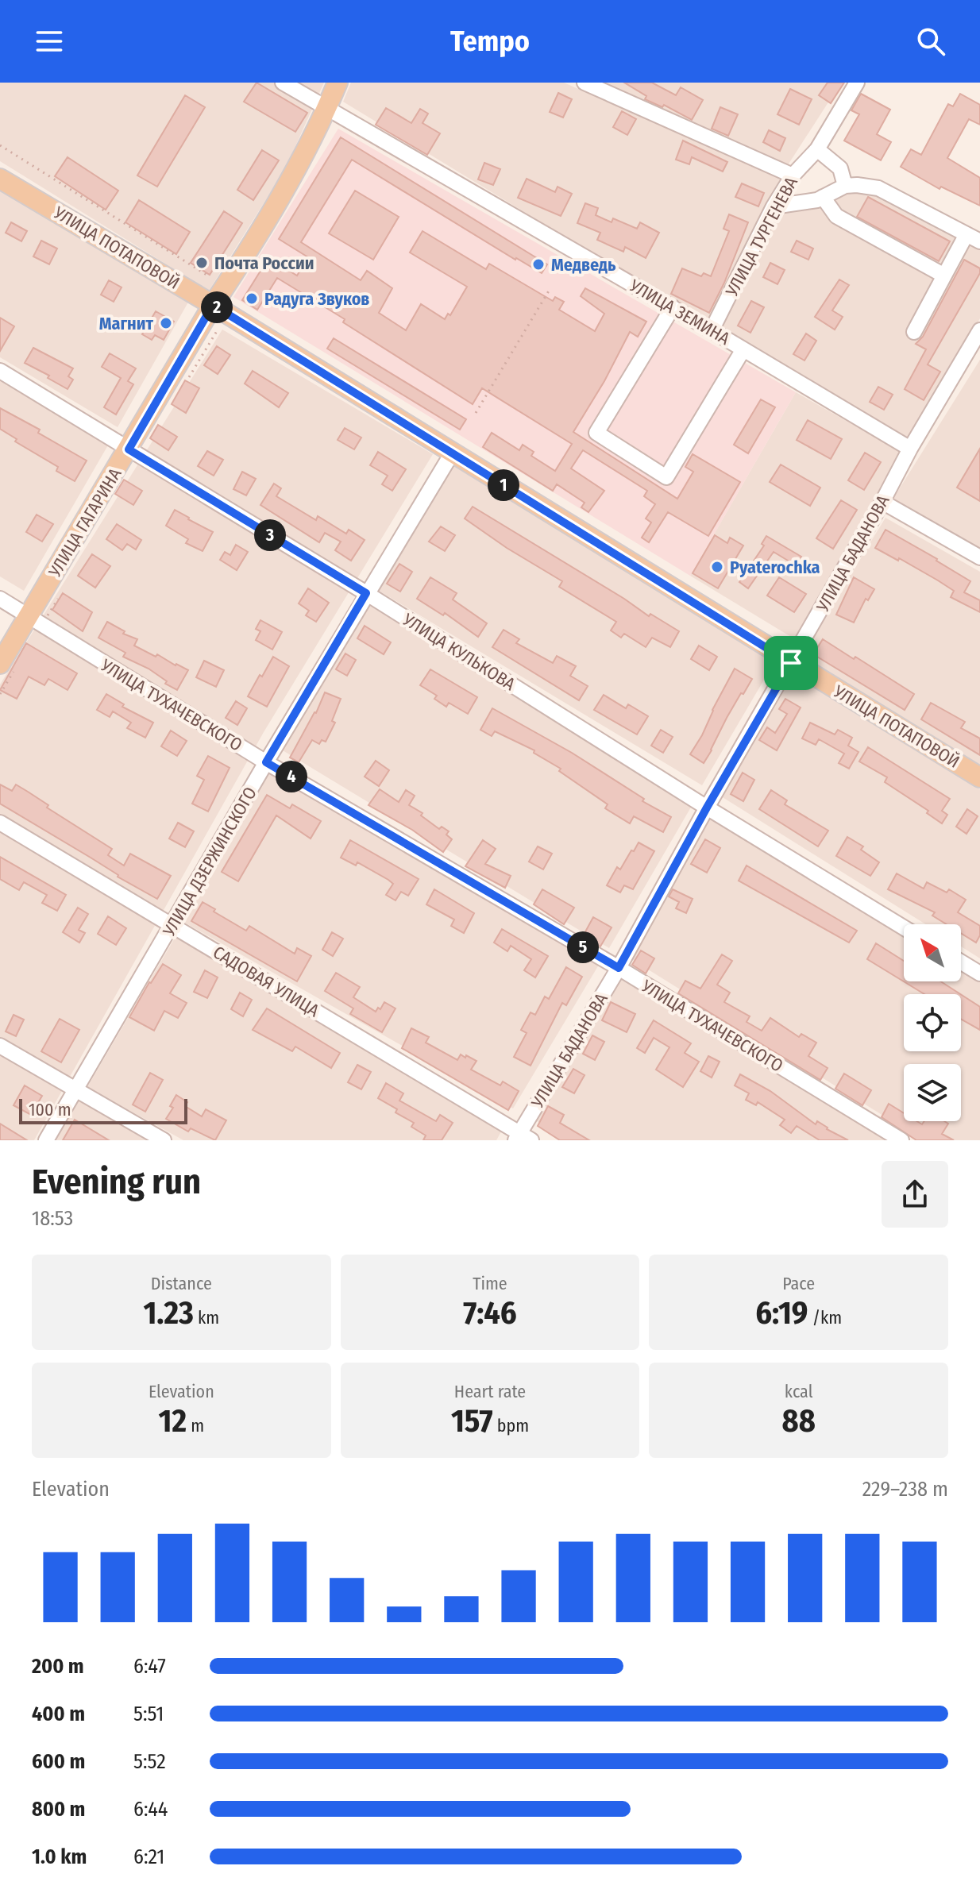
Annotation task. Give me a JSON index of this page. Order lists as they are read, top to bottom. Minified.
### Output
{"streets":{"main road":["УЛИЦА ПОТАПОВОЙ","УЛИЦА ГАГАРИНА"],"street":["УЛИЦА ТУРГЕНЕВА","УЛИЦА ЗЕМИНА","УЛИЦА БАДАНОВА","УЛИЦА КУЛЬКОВА","УЛИЦА ТУХАЧЕВСКОГО","УЛИЦА ДЗЕРЖИНСКОГО","САДОВАЯ УЛИЦА"]},"crossings":[["УЛИЦА ТУРГЕНЕВА","УЛИЦА ЗЕМИНА"],["УЛИЦА ПОТАПОВОЙ","УЛИЦА ГАГАРИНА"],["УЛИЦА ПОТАПОВОЙ","УЛИЦА БАДАНОВА"],["УЛИЦА ПОТАПОВОЙ","УЛИЦА ДЗЕРЖИНСКОГО"],["УЛИЦА ЗЕМИНА","УЛИЦА ГАГАРИНА"],["УЛИЦА ЗЕМИНА","УЛИЦА БАДАНОВА"],["УЛИЦА ГАГАРИНА","УЛИЦА КУЛЬКОВА"],["УЛИЦА ГАГАРИНА","УЛИЦА ТУХАЧЕВСКОГО"],["УЛИЦА БАДАНОВА","УЛИЦА КУЛЬКОВА"],["УЛИЦА БАДАНОВА","УЛИЦА ТУХАЧЕВСКОГО"],["УЛИЦА БАДАНОВА","САДОВАЯ УЛИЦА"],["УЛИЦА КУЛЬКОВА","УЛИЦА ДЗЕРЖИНСКОГО"],["УЛИЦА ТУХАЧЕВСКОГО","УЛИЦА ДЗЕРЖИНСКОГО"],["УЛИЦА ДЗЕРЖИНСКОГО","САДОВАЯ УЛИЦА"]],"places":["Почта России","Медведь","Радуга Звуков","Магнит","Pyaterochka"],"scale_bar":"100 m","north":"top left","page":{"header":"Tempo","pins":["2","1","3","4","5"],"scale":"100 m","heading":["Evening run","18:53"],"stats":[["Distance","1.23 km"],["Time","7:46"],["Pace","6:19 /km"],["Elevation","12 m"],["Heart rate","157 bpm"],["kcal","88"]],"chart":["Elevation","229–238 m"],"list":[{"name":"200 m","note":"6:47"},{"name":"400 m","note":"5:51"},{"name":"600 m","note":"5:52"},{"name":"800 m","note":"6:44"},{"name":"1.0 km","note":"6:21"}]}}
